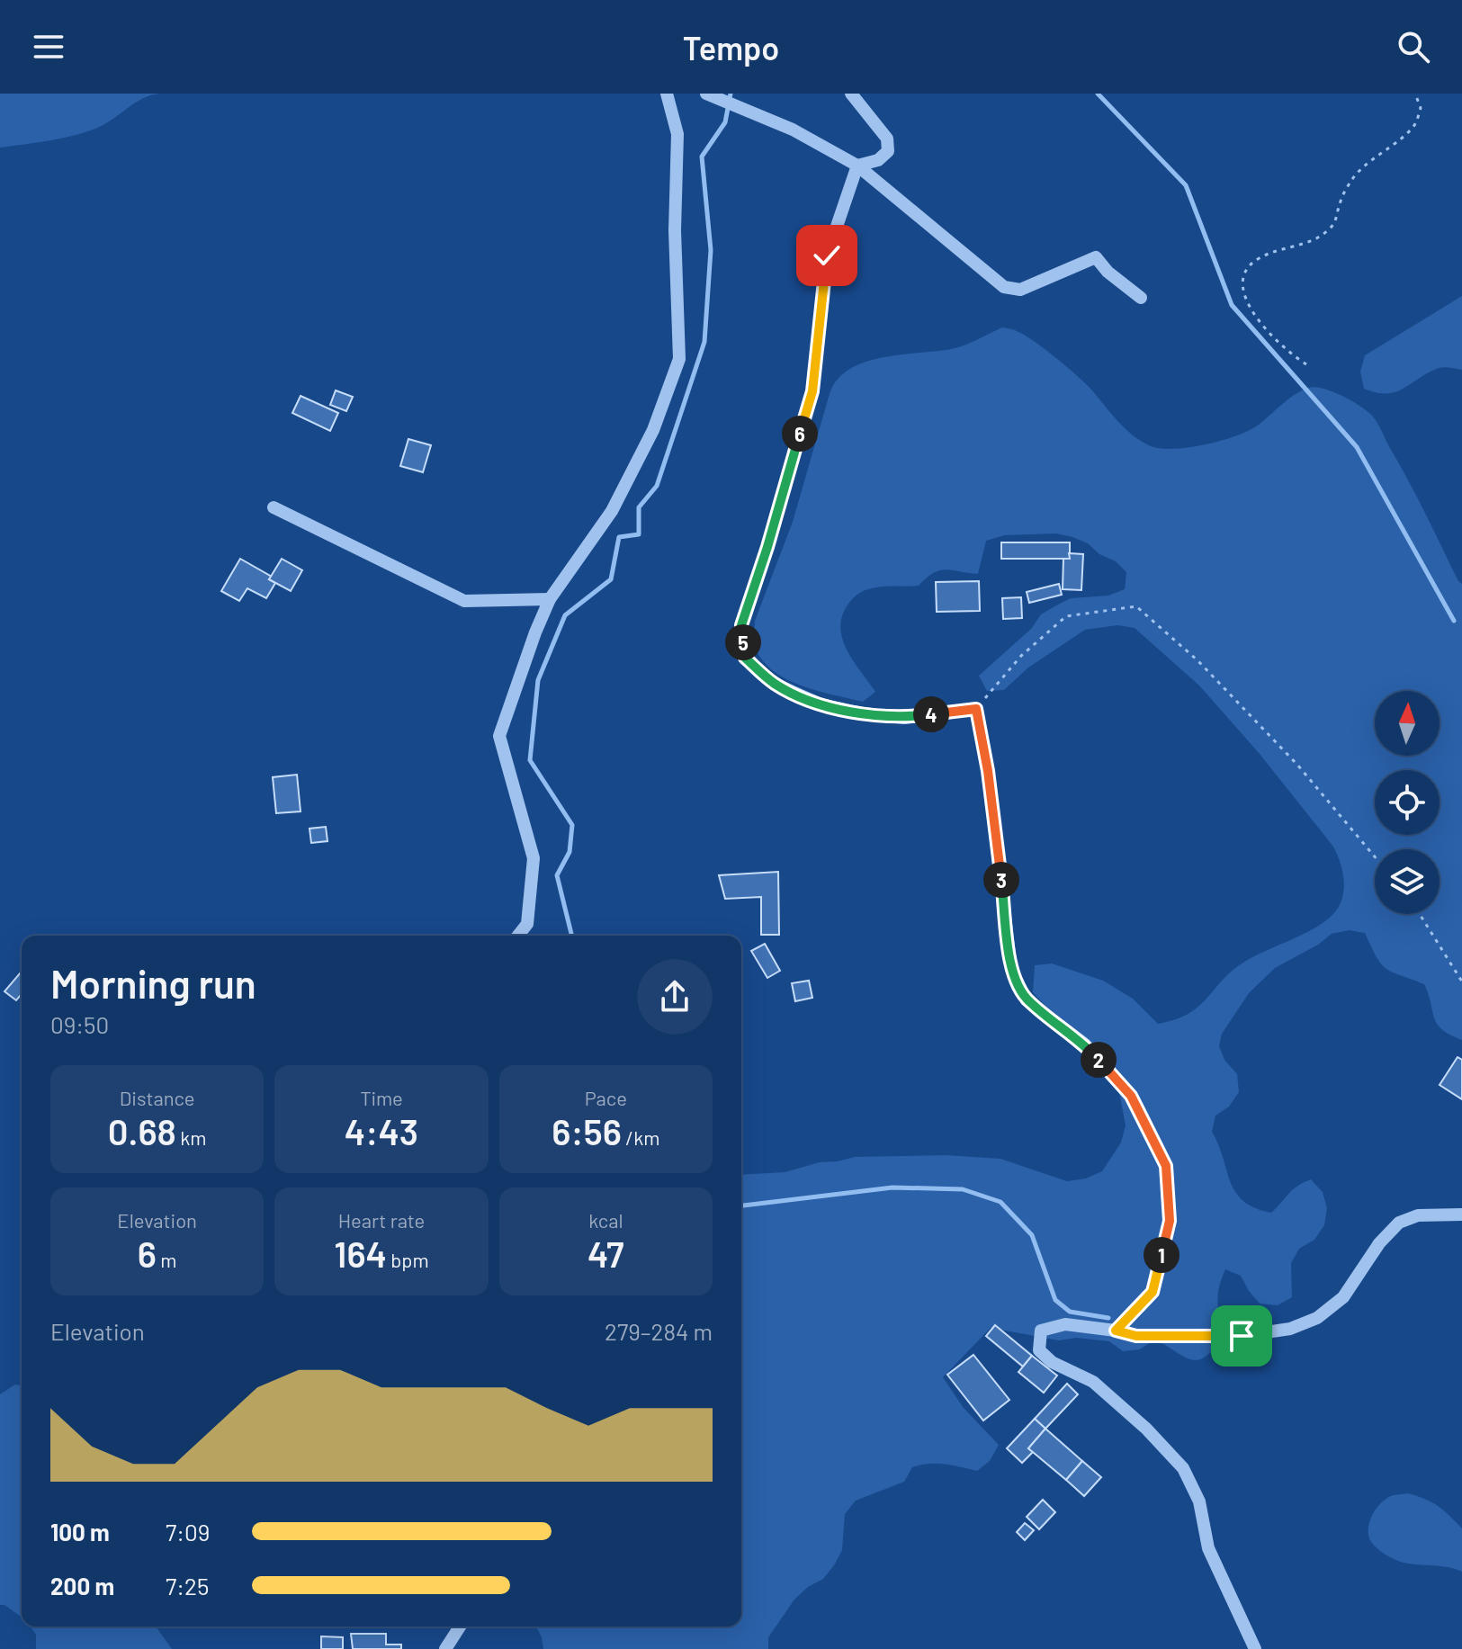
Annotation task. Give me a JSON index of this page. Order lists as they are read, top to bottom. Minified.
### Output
{"north":"top","page":{"header":"Tempo","pins":["6","5","4","3","2","1"],"heading":["Morning run","09:50"],"stats":[["Distance","0.68 km"],["Time","4:43"],["Pace","6:56 /km"],["Elevation","6 m"],["Heart rate","164 bpm"],["kcal","47"]],"chart":["Elevation","279–284 m"],"list":[{"name":"100 m","note":"7:09"},{"name":"200 m","note":"7:25"}]}}
